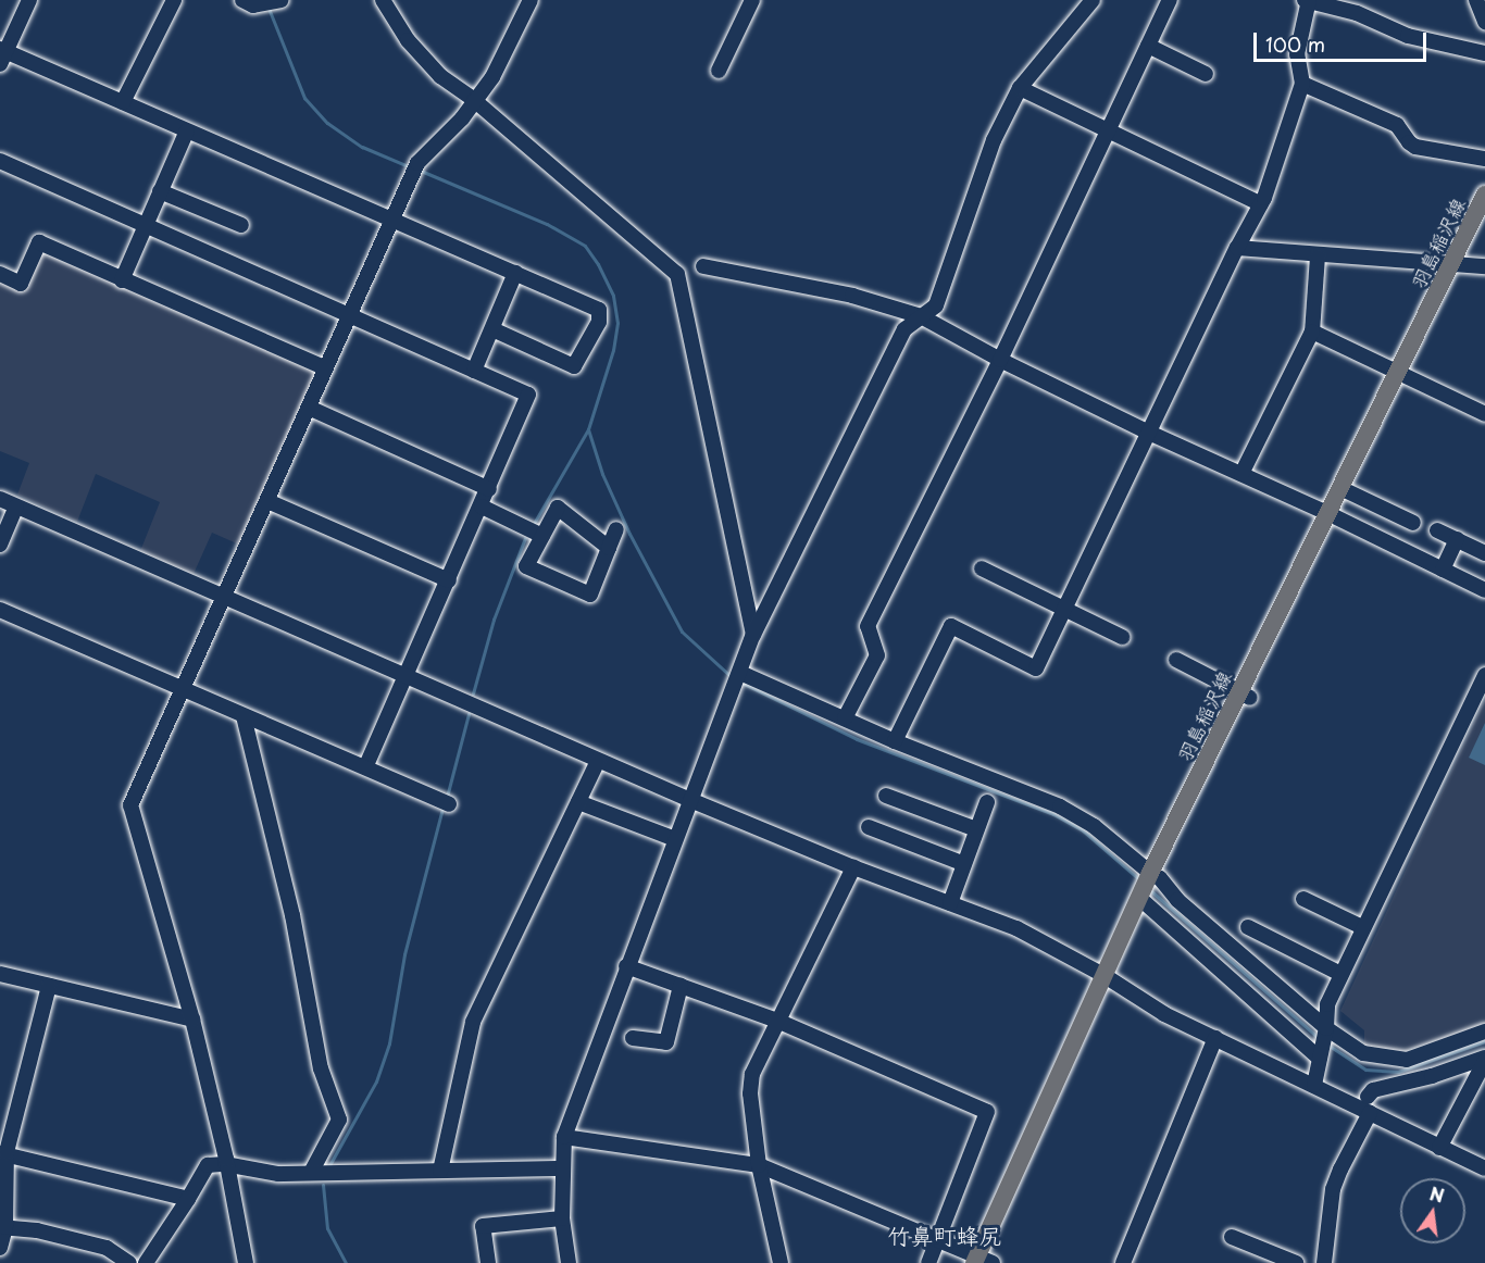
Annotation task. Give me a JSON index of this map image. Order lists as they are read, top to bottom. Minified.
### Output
{"streets":{"main road":["羽島稲沢線"]},"districts":["竹鼻町蜂尻"],"scale_bar":"100 m","north":"top"}
